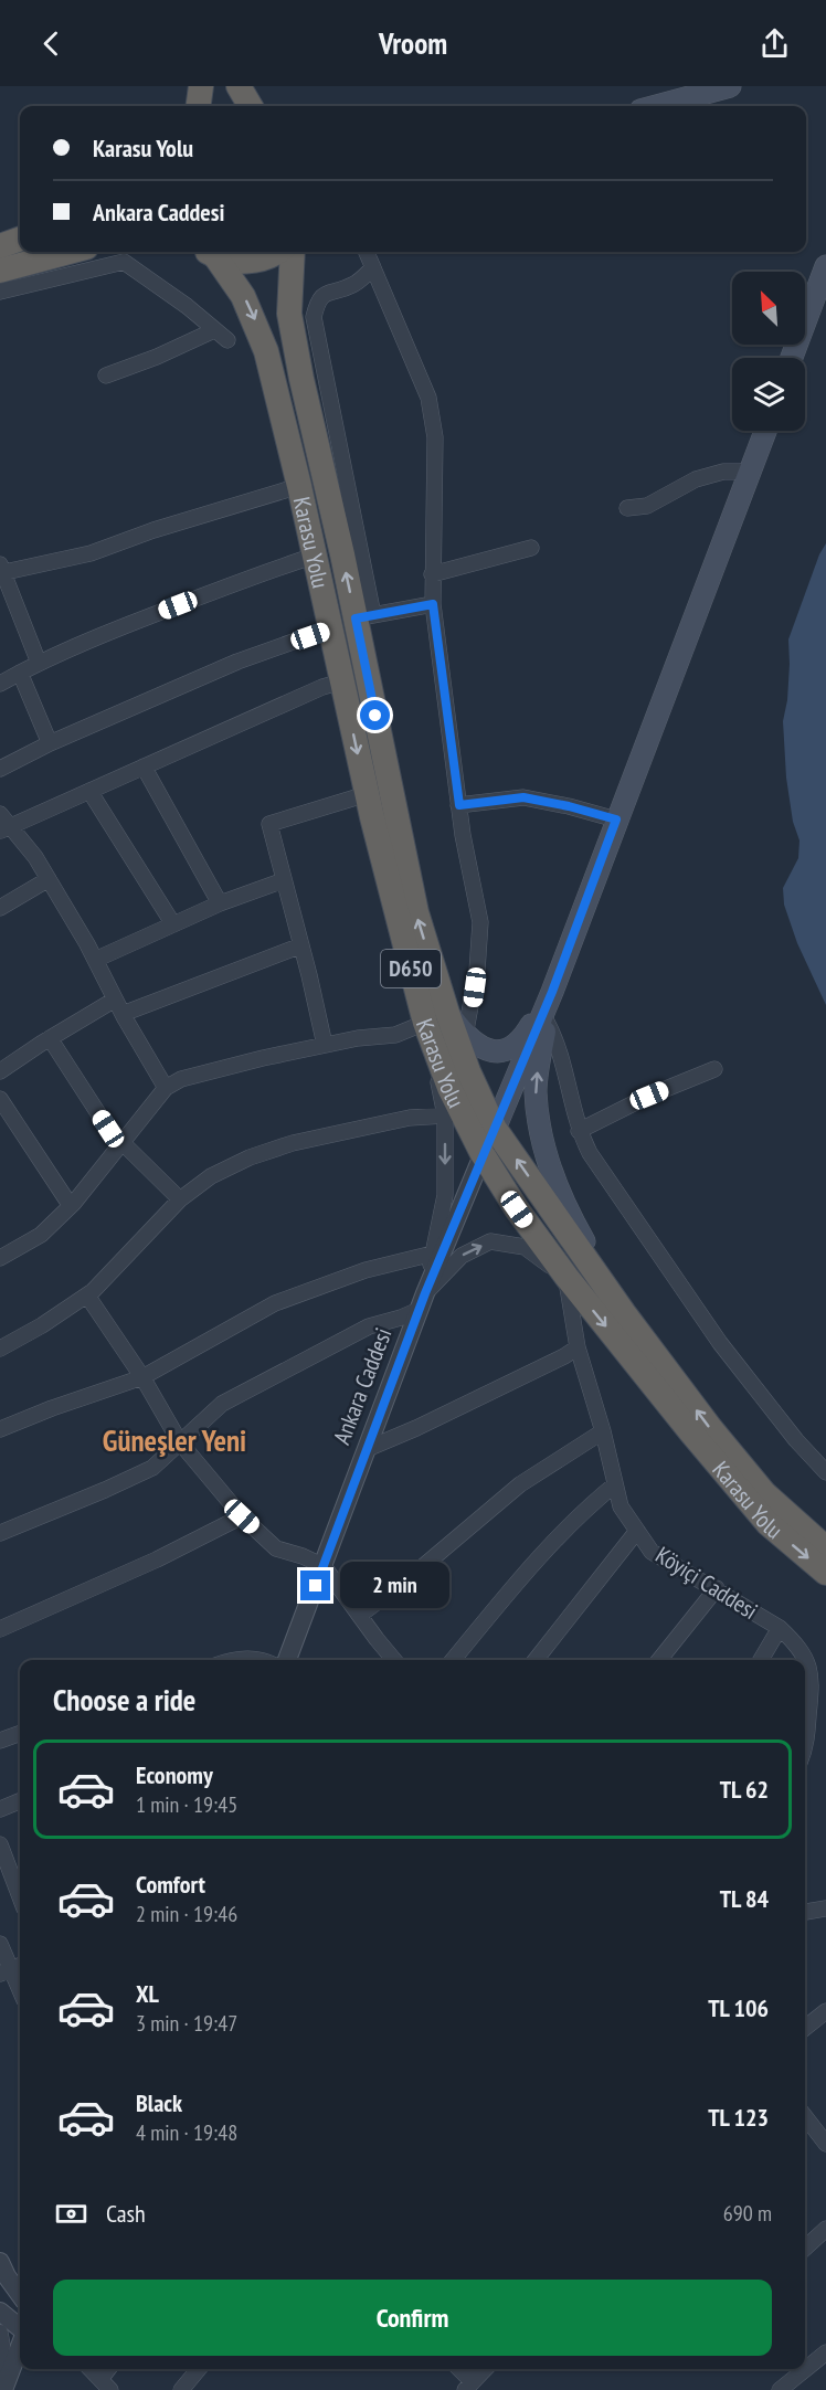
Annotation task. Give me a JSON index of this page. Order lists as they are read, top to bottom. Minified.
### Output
{"streets":{"highway":["Karasu Yolu","D650"],"street":["Ankara Caddesi","Köyiçi Caddesi"]},"crossings":[["Karasu Yolu","Ankara Caddesi"],["Karasu Yolu","Köyiçi Caddesi"]],"districts":["Güneşler Yeni"],"north":"top left","page":{"header":"Vroom","banner":["Karasu Yolu","Ankara Caddesi"],"bubble":"2 min","heading":"Choose a ride","list":[{"name":"Economy","note":"1 min · 19:45","value":"TL 62"},{"name":"Comfort","note":"2 min · 19:46","value":"TL 84"},{"name":"XL","note":"3 min · 19:47","value":"TL 106"},{"name":"Black","note":"4 min · 19:48","value":"TL 123"}],"pay":["Cash","690 m"],"buttons":"Confirm"}}
